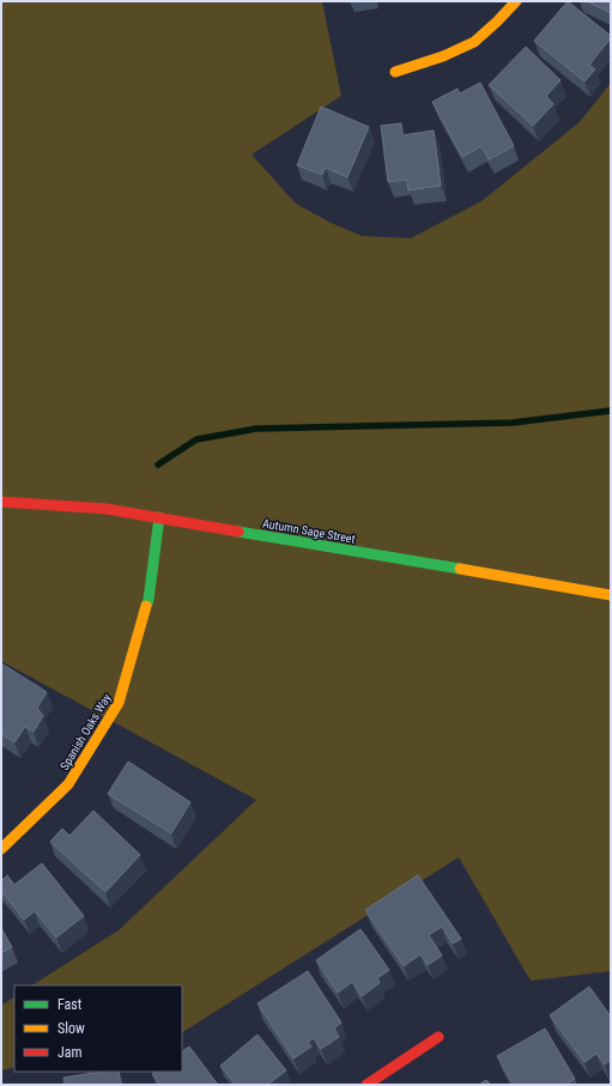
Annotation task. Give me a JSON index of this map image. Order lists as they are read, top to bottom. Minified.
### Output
{"streets":{"street":["Autumn Sage Street","Spanish Oaks Way"]},"crossings":[["Autumn Sage Street","Spanish Oaks Way"]],"legend":["Fast","Slow","Jam"]}
